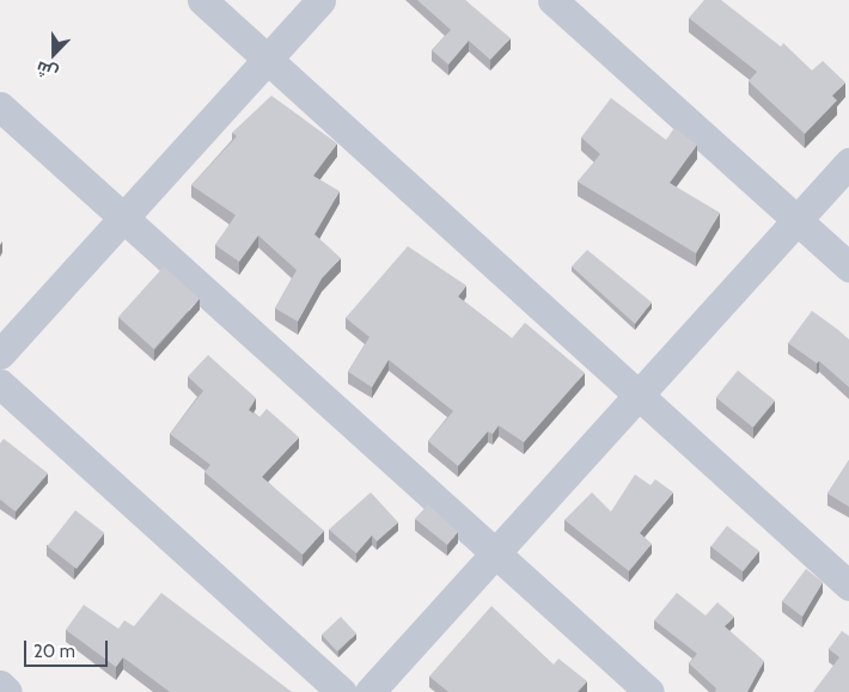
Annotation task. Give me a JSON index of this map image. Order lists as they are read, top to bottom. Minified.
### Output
{"scale_bar":"20 m","north":"bottom"}
